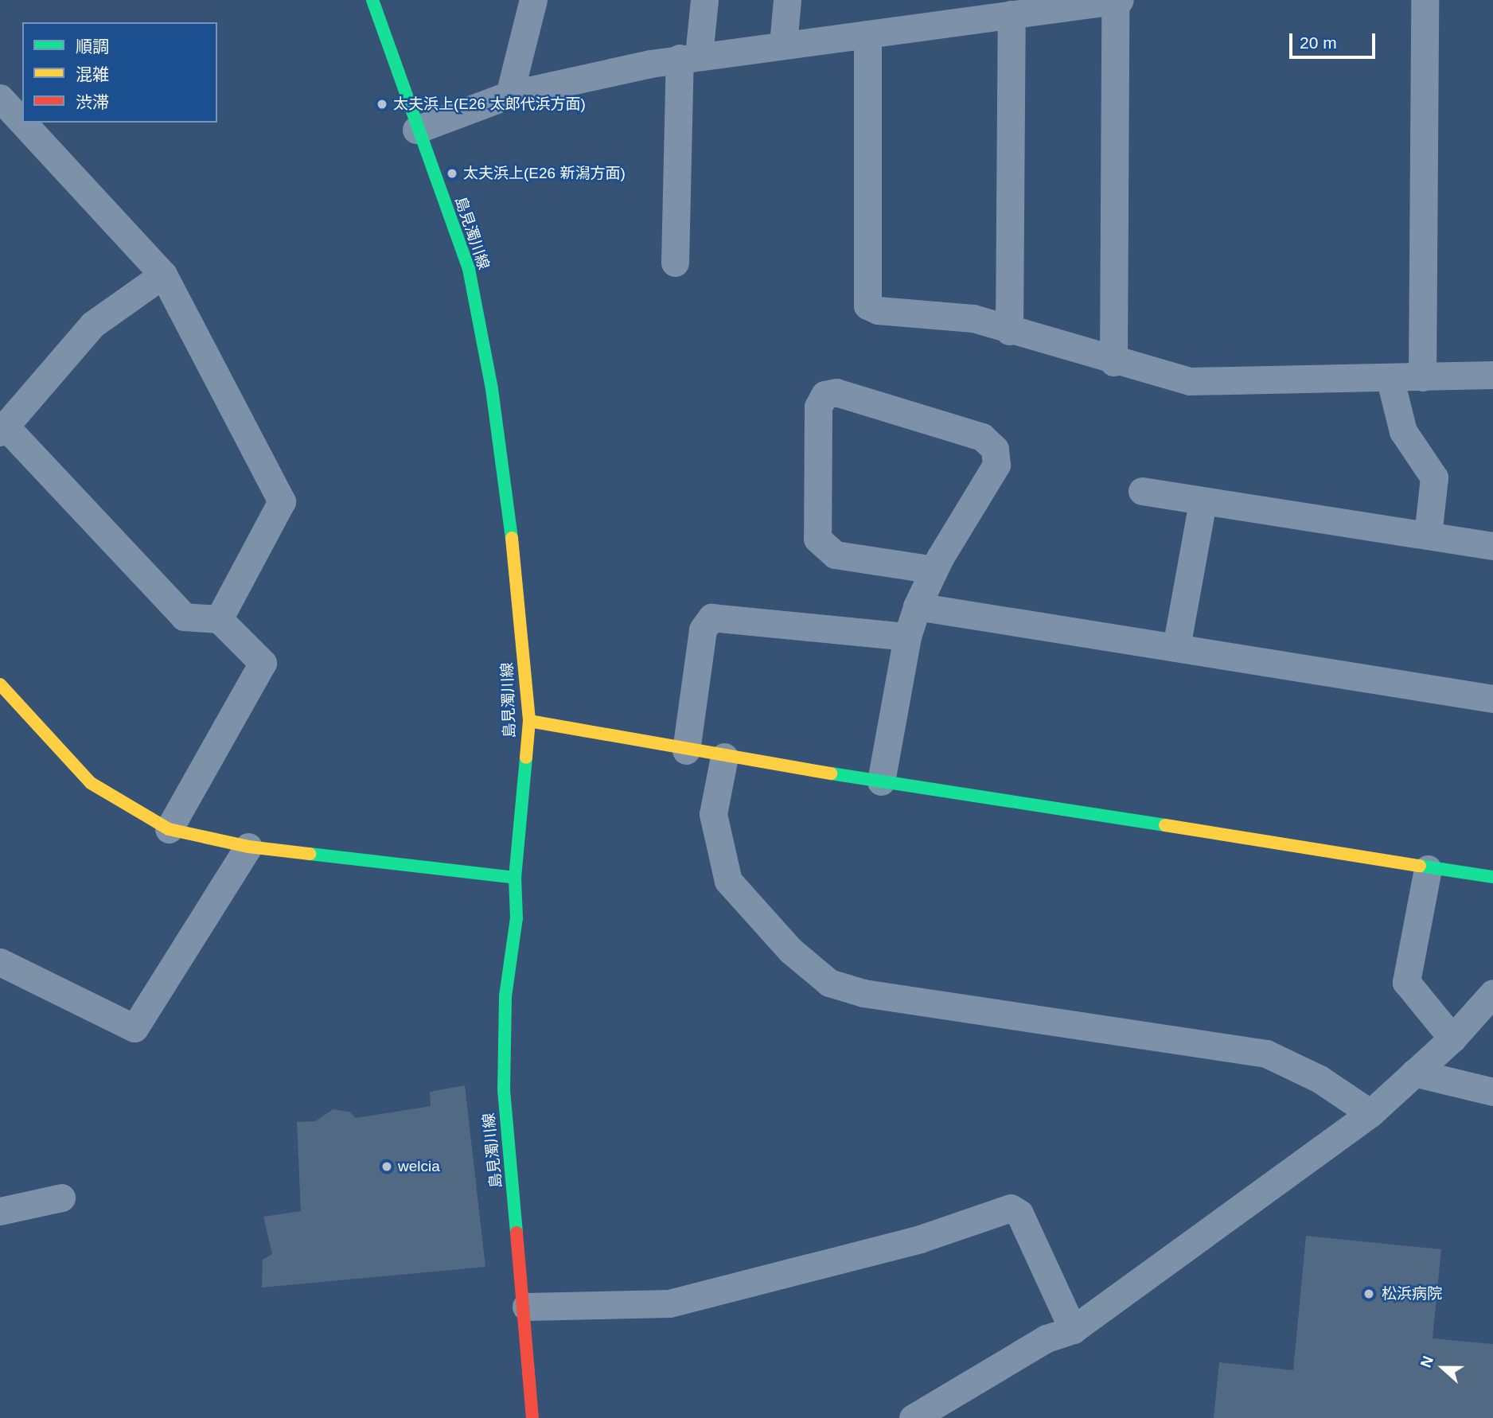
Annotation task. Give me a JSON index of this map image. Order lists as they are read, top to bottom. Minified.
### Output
{"streets":{"street":["島見濁川線"]},"places":["太夫浜上(E26 太郎代浜方面)","太夫浜上(E26 新潟方面)","welcia","松浜病院"],"legend":["順調","混雑","渋滞"],"scale_bar":"20 m","north":"left"}
